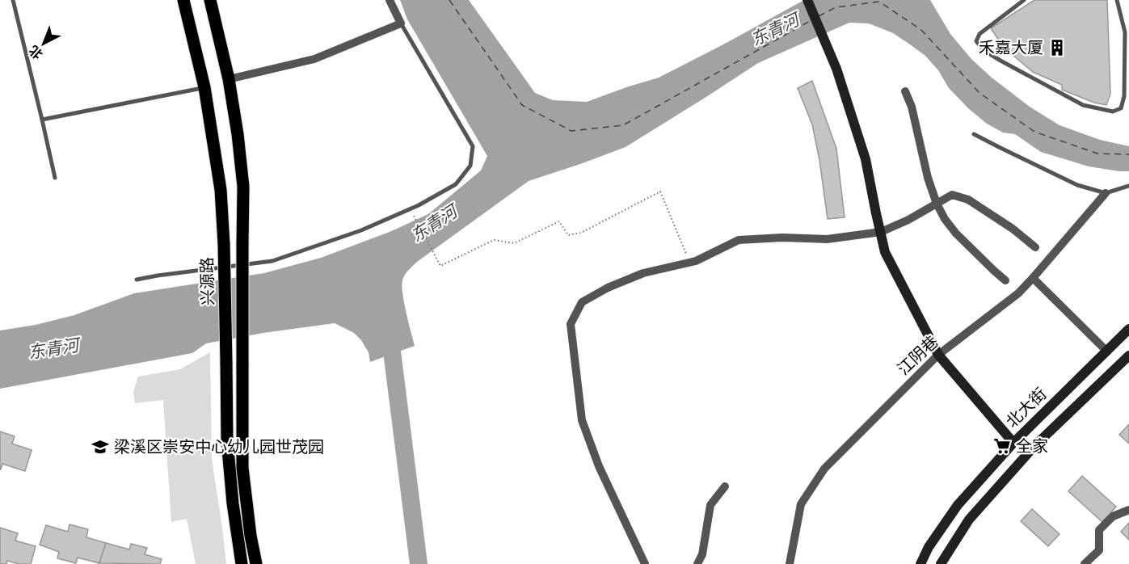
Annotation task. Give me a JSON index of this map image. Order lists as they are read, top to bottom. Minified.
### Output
{"streets":{"main road":["兴源路","北大街"],"street":["江阴巷"]},"water":["东青河"],"places":{"building":["禾嘉大厦"],"supermarket":["全家"],"school or university":["梁溪区崇安中心幼儿园世茂园"]},"north":"bottom left"}
